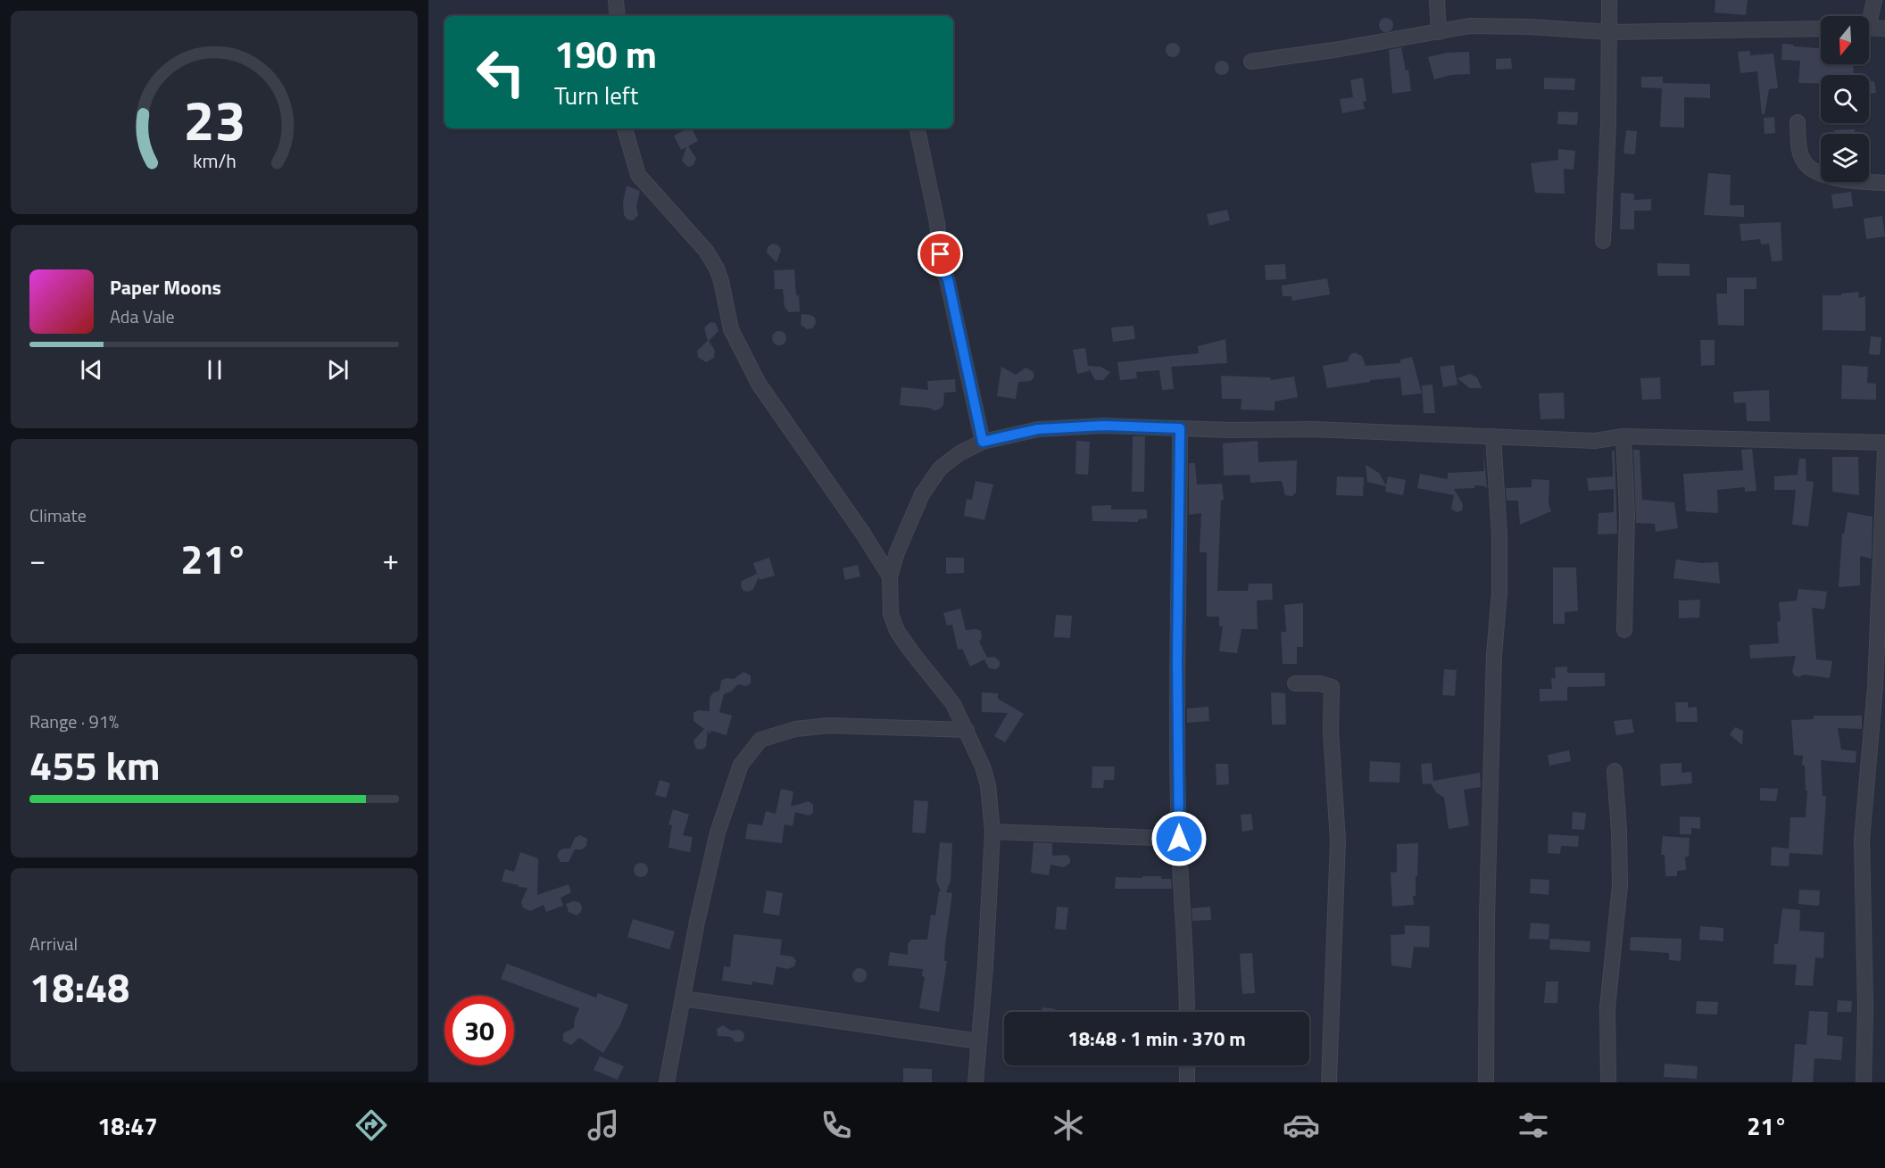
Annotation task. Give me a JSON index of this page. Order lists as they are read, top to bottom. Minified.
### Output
{"north":"bottom","page":{"turn":["190 m","Turn left"],"song":["Paper Moons","Ada Vale"],"tile":["Climate",["Range · 91%","455 km"],["Arrival","18:48"]],"heat":["−","21°","+"],"limit":"30","trip":"18:48 · 1 min · 370 m","tabs":["18:47","21°"],"gauge":["23","km/h"]}}
